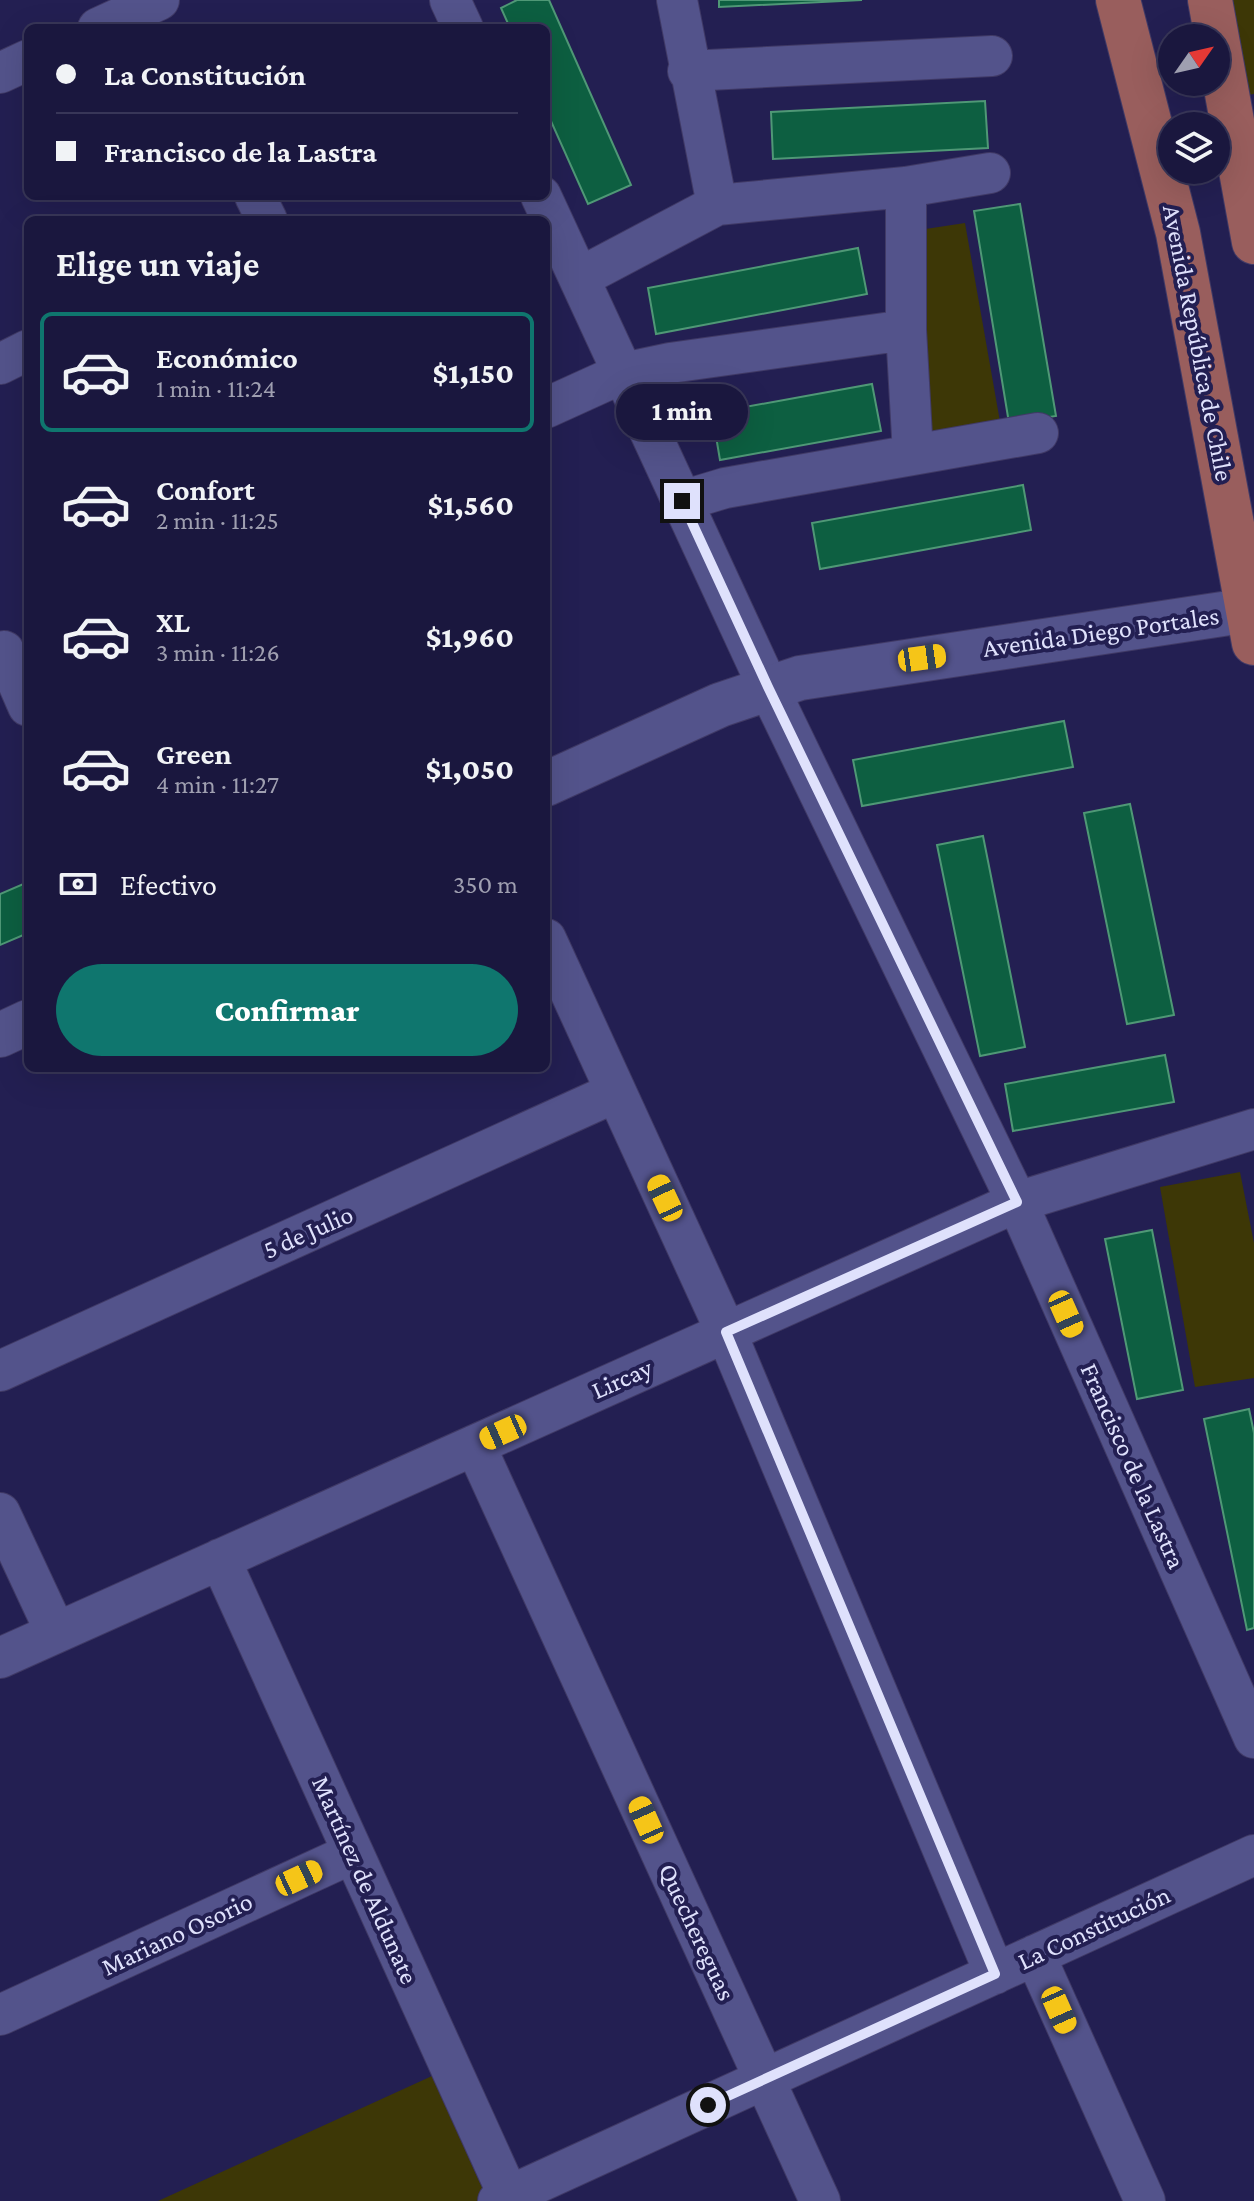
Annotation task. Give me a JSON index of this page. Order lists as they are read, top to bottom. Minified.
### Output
{"streets":{"main road":["Avenida República de Chile"],"street":["Avenida Diego Portales","5 de Julio","Lircay","Francisco de la Lastra","Martínez de Aldunate","La Constitución","Quechereguas","Mariano Osorio"]},"crossings":[["Avenida República de Chile","Avenida Diego Portales"],["Avenida Diego Portales","Francisco de la Lastra"],["Lircay","Francisco de la Lastra"],["Lircay","Martínez de Aldunate"],["Lircay","Quechereguas"],["Martínez de Aldunate","La Constitución"],["Martínez de Aldunate","Mariano Osorio"],["La Constitución","Quechereguas"]],"north":"top right","page":{"banner":["La Constitución","Francisco de la Lastra"],"heading":"Elige un viaje","list":[{"name":"Económico","note":"1 min · 11:24","value":"$1,150"},{"name":"Confort","note":"2 min · 11:25","value":"$1,560"},{"name":"XL","note":"3 min · 11:26","value":"$1,960"},{"name":"Green","note":"4 min · 11:27","value":"$1,050"}],"bubble":"1 min","pay":["Efectivo","350 m"],"buttons":"Confirmar"}}
